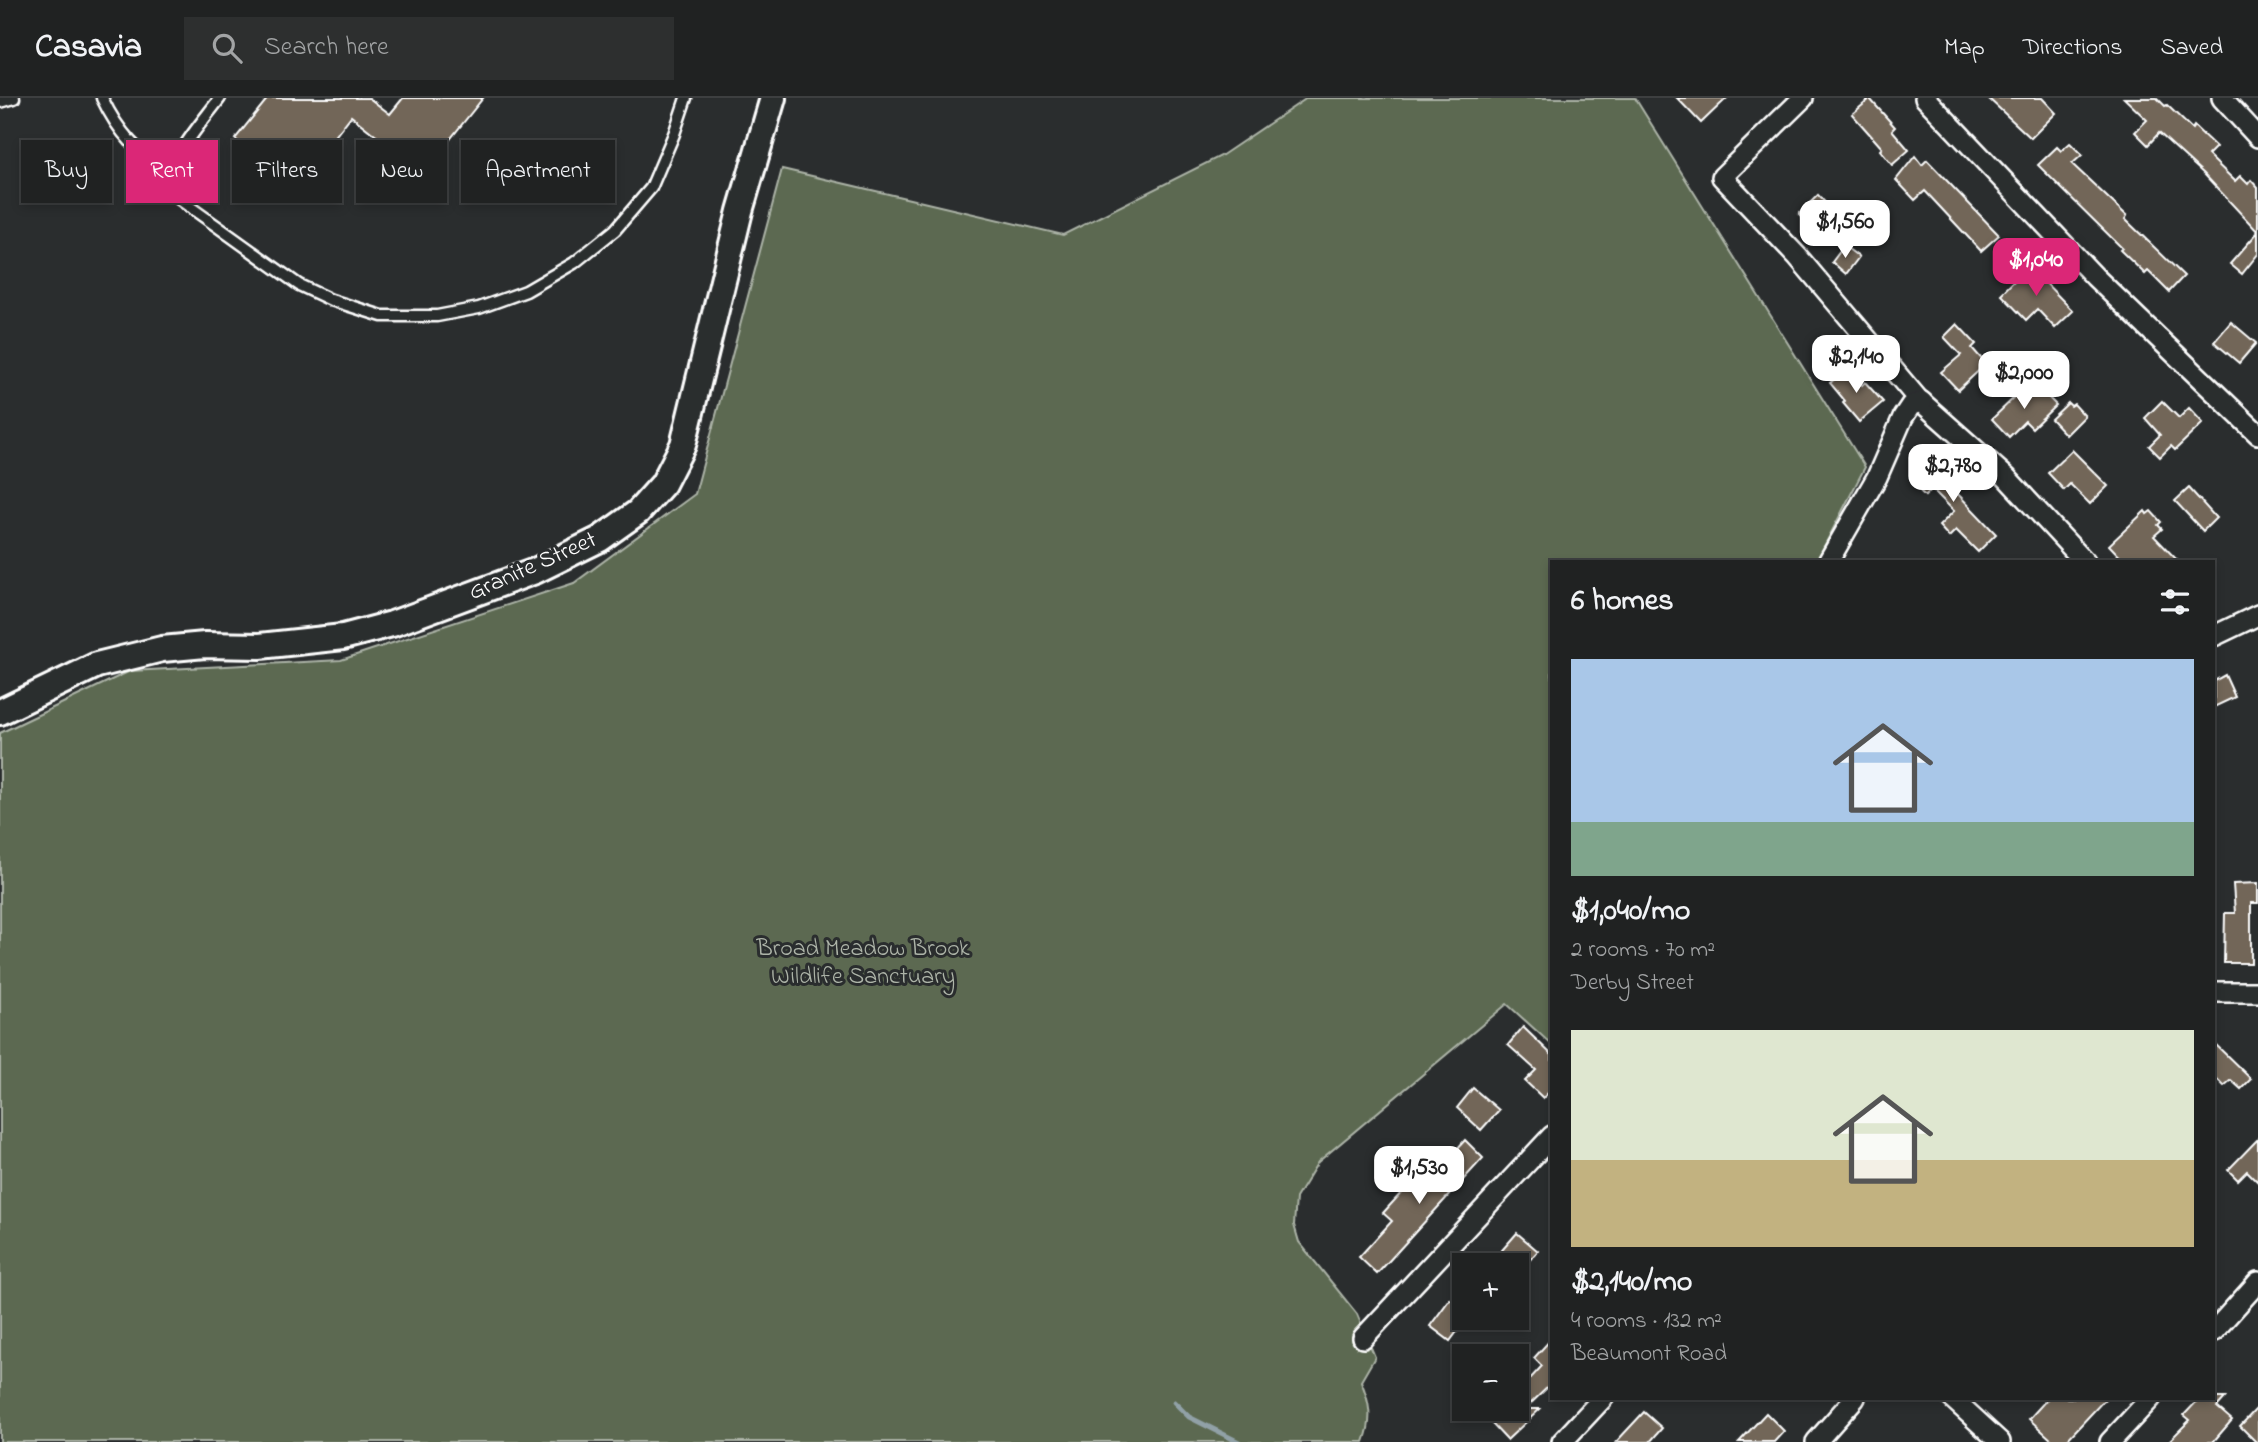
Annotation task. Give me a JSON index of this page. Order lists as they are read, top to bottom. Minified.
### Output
{"streets":{"street":["Granite Street"]},"parks":["Broad Meadow Brook Wildlife Sanctuary"],"page":{"header":"Casavia","search":"Search here","nav":["Map","Directions","Saved"],"chip":["Buy","Rent","Filters","New","Apartment"],"price":["$1,560","$1,040","$2,140","$2,000","$2,780","$1,530"],"heading":"6 homes","list":[{"name":"$1,040/mo","note":"2 rooms · 70 m² · Derby Street"},{"name":"$2,140/mo","note":"4 rooms · 132 m² · Beaumont Road"}],"map_buttons":["+","−"]}}
